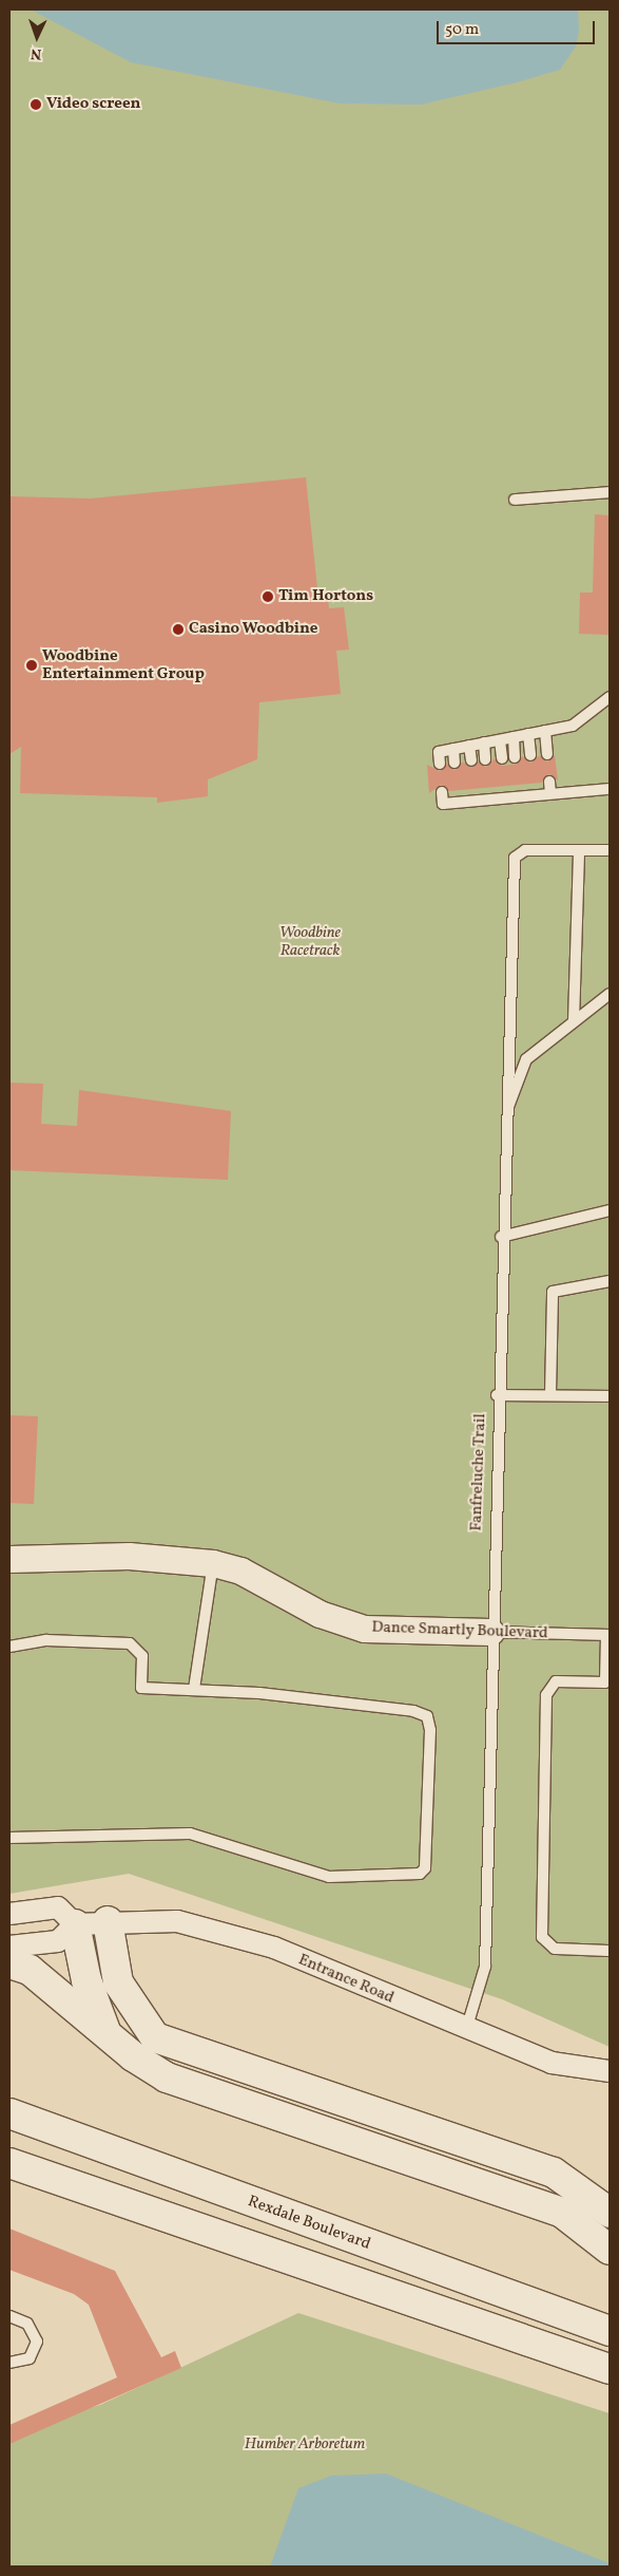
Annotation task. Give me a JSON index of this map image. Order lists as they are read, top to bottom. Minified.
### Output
{"streets":{"main road":["Rexdale Boulevard"],"street":["Dance Smartly Boulevard","Entrance Road"],"lane":["Fanfreluche Trail"]},"crossings":[["Fanfreluche Trail","Dance Smartly Boulevard"],["Fanfreluche Trail","Entrance Road"]],"parks":["Woodbine Racetrack","Humber Arboretum"],"places":["Video screen","Tim Hortons","Casino Woodbine","Woodbine Entertainment Group"],"scale_bar":"50 m","north":"bottom"}
